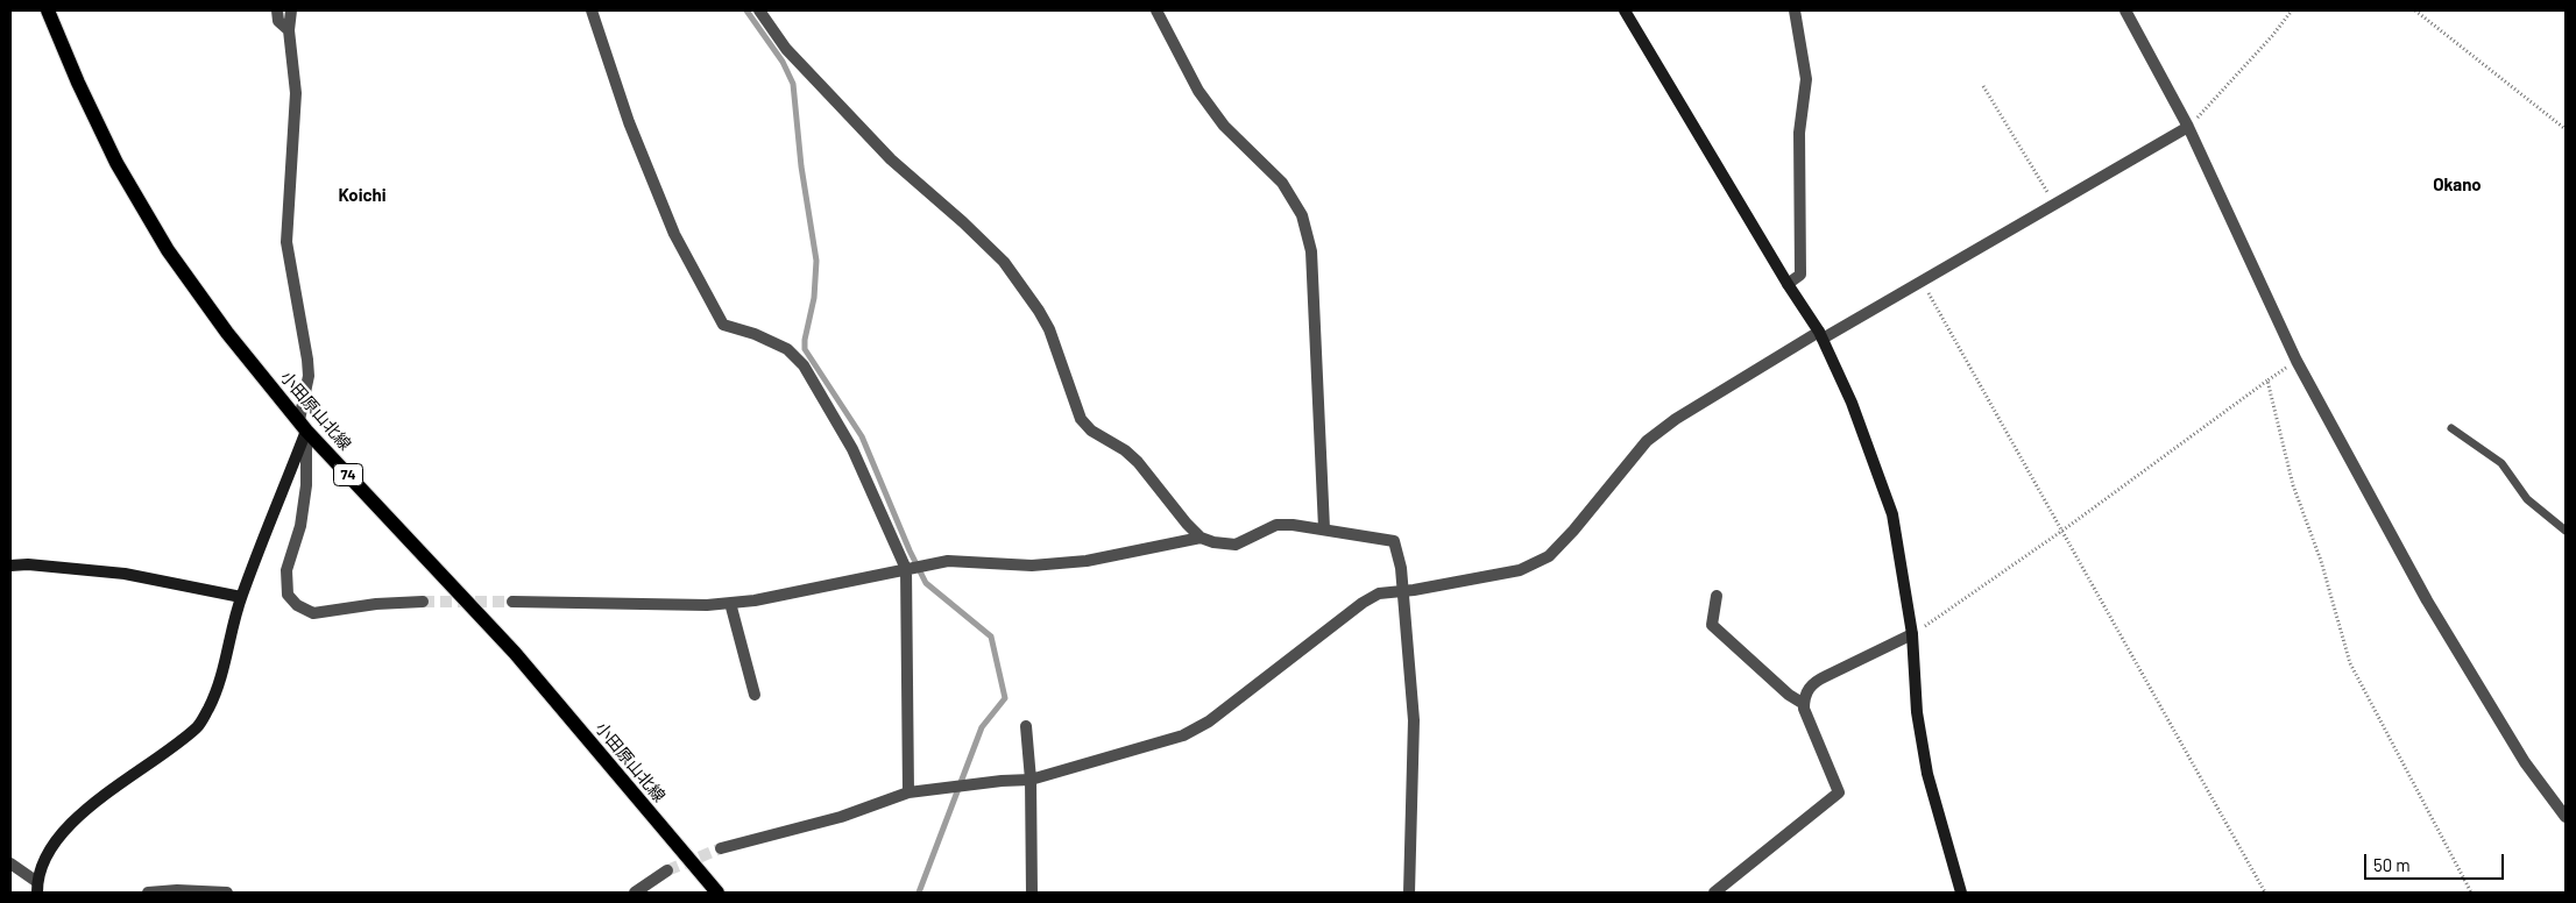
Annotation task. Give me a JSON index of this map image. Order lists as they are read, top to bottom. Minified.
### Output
{"streets":{"main road":["小田原山北線","74"]},"districts":["Okano","Koichi"],"scale_bar":"50 m"}
